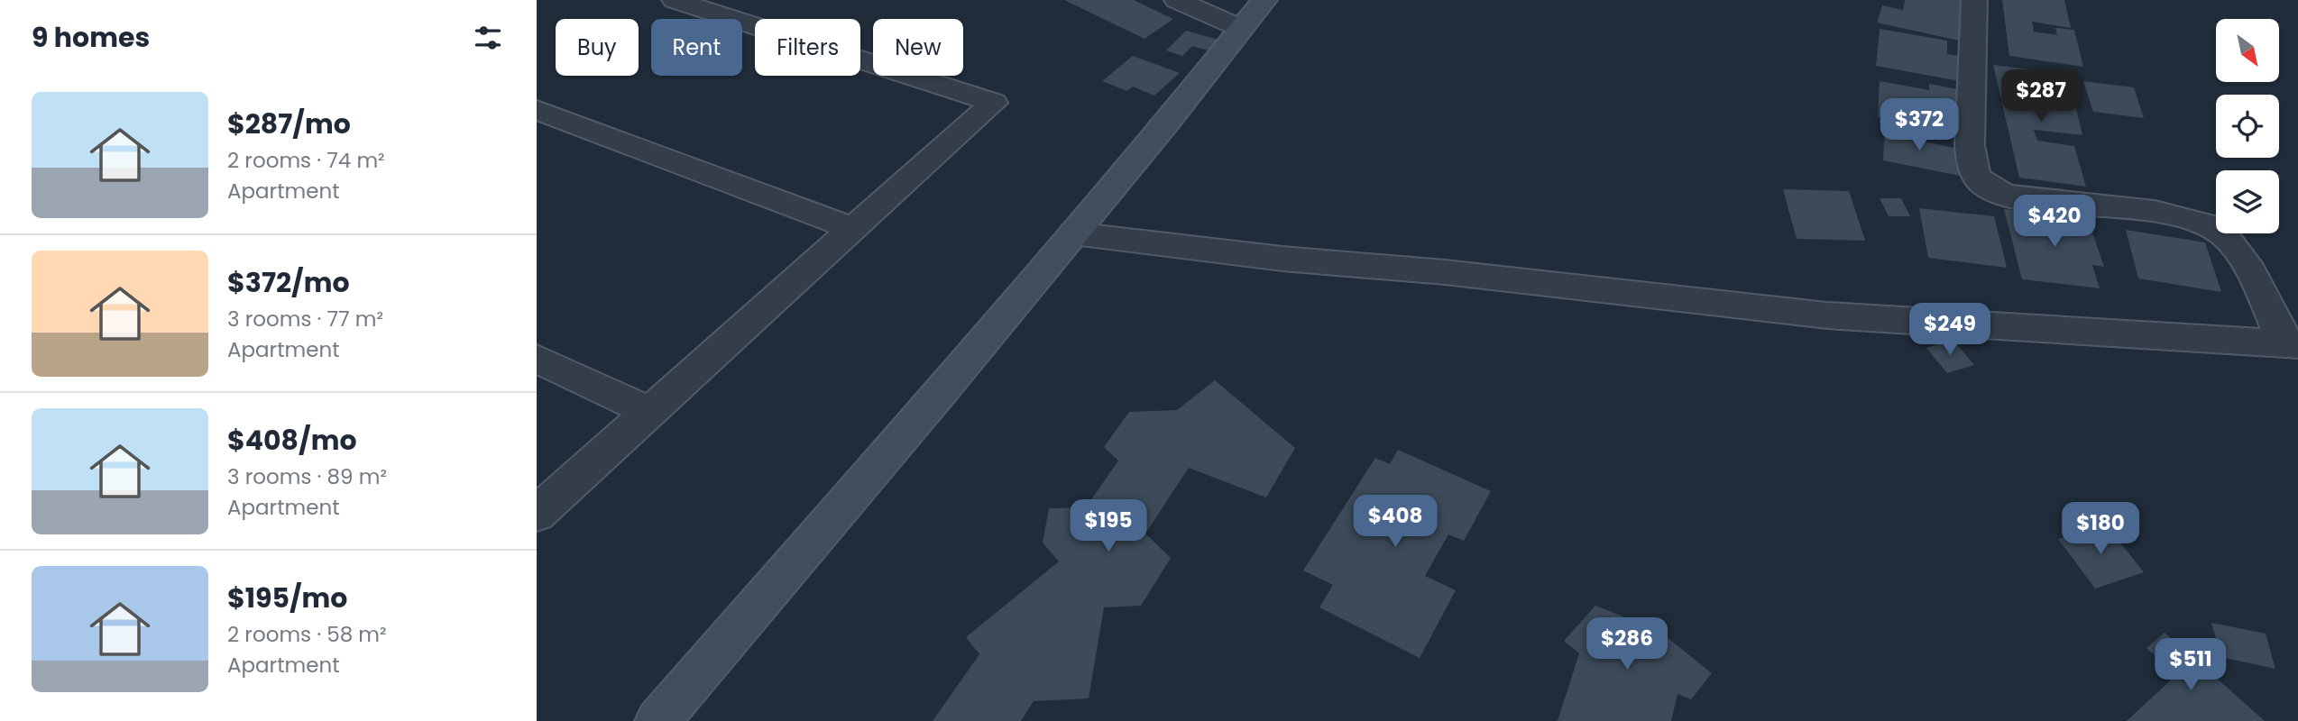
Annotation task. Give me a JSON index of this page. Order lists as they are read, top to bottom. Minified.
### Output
{"north":"bottom right","page":{"heading":"9 homes","chip":["Buy","Rent","Filters","New"],"price":["$287","$372","$420","$249","$408","$195","$180","$286","$511"],"list":[{"name":"$287/mo","note":"2 rooms · 74 m² · Apartment"},{"name":"$372/mo","note":"3 rooms · 77 m² · Apartment"},{"name":"$408/mo","note":"3 rooms · 89 m² · Apartment"},{"name":"$195/mo","note":"2 rooms · 58 m² · Apartment"}]}}
